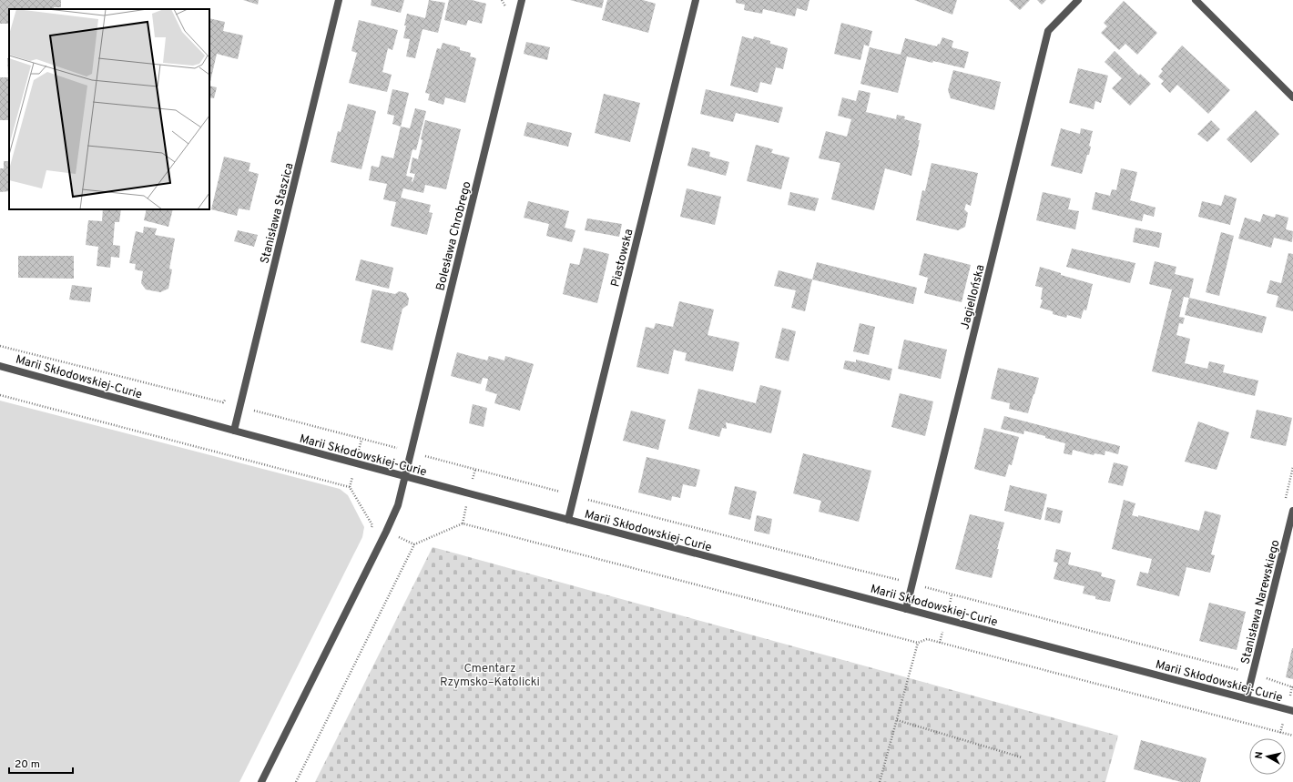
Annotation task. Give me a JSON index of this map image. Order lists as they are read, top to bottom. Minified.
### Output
{"streets":{"street":["Stanisława Staszica","Bolesława Chrobrego","Piastowska","Jagiellońska","Marii Skłodowskiej-Curie","Stanisława Narewskiego"]},"crossings":[["Stanisława Staszica","Marii Skłodowskiej-Curie"],["Bolesława Chrobrego","Marii Skłodowskiej-Curie"],["Piastowska","Marii Skłodowskiej-Curie"],["Jagiellońska","Marii Skłodowskiej-Curie"],["Marii Skłodowskiej-Curie","Stanisława Narewskiego"]],"parks":["Cmentarz Rzymsko–Katolicki"],"scale_bar":"20 m","north":"left"}
